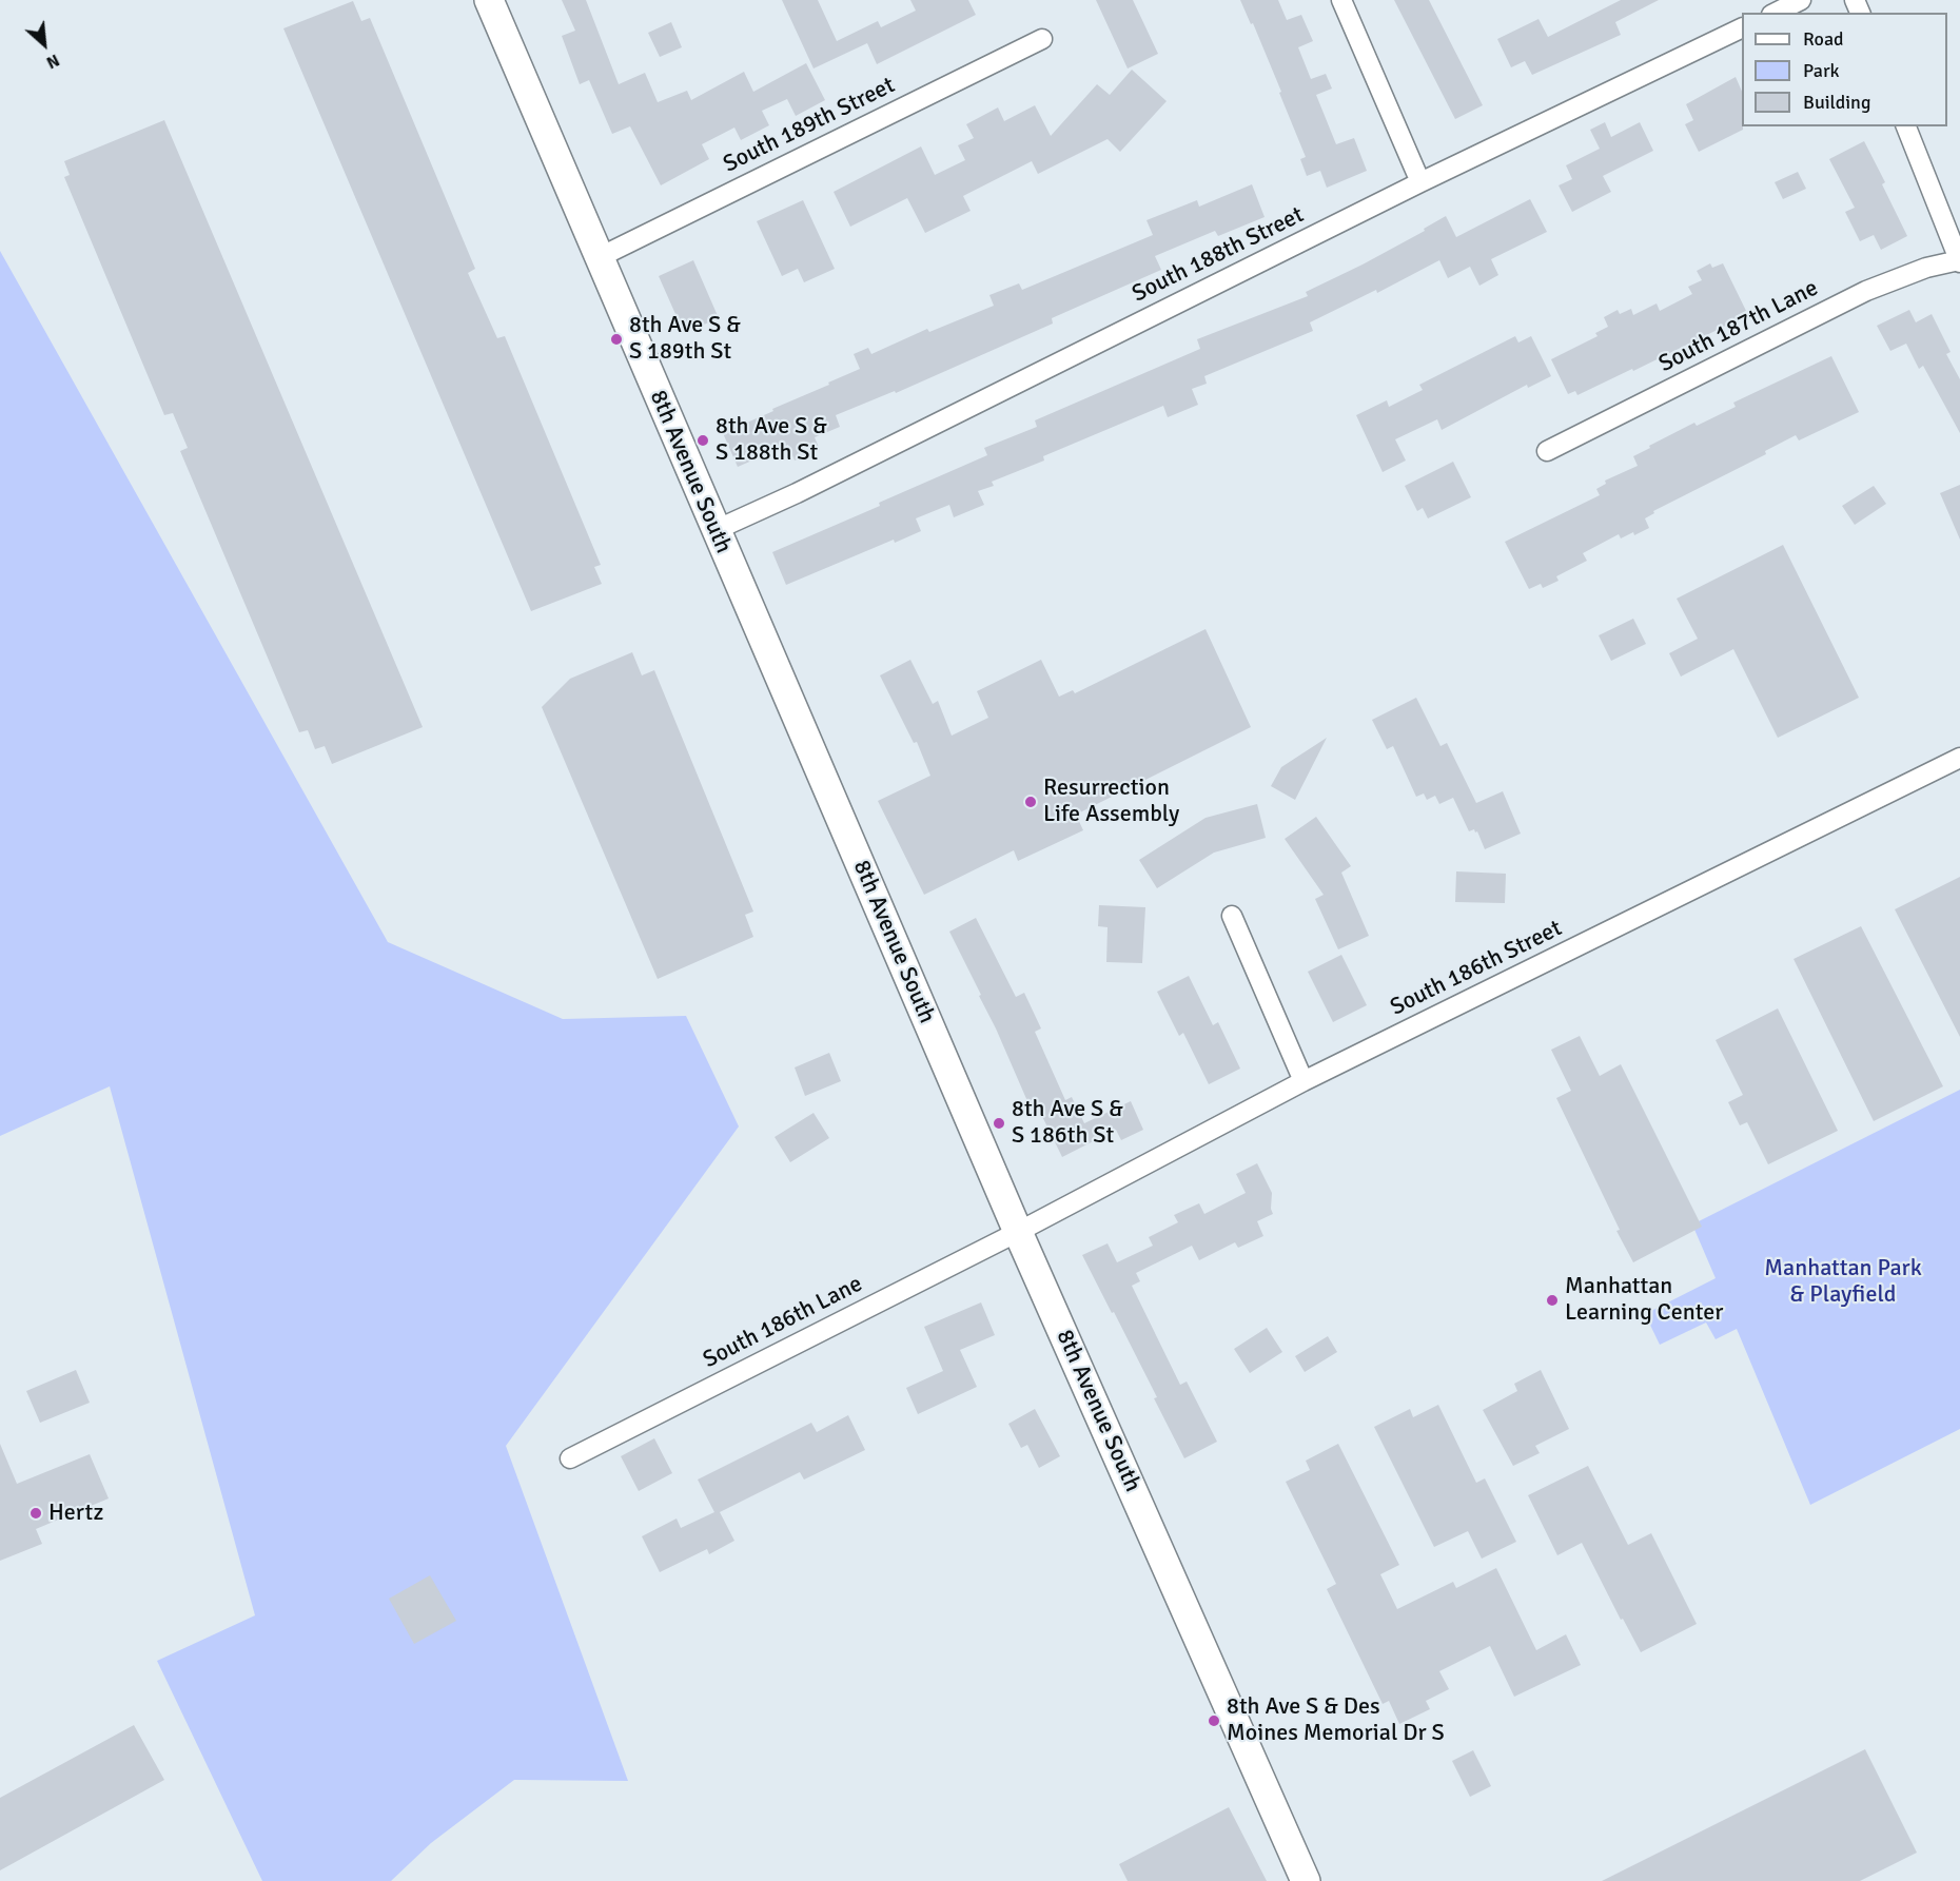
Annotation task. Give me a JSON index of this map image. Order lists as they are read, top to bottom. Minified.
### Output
{"streets":{"street":["South 189th Street","South 188th Street","South 187th Lane","8th Avenue South","South 186th Street","South 186th Lane"]},"crossings":[["South 189th Street","8th Avenue South"],["South 188th Street","8th Avenue South"],["8th Avenue South","South 186th Street"],["8th Avenue South","South 186th Lane"],["South 186th Street","South 186th Lane"]],"parks":["Manhattan Park & Playfield"],"places":["8th Ave S & S 189th St","8th Ave S & S 188th St","Resurrection Life Assembly","8th Ave S & S 186th St","Manhattan Learning Center","Hertz","8th Ave S & Des Moines Memorial Dr S"],"legend":["Road","Park","Building"],"north":"bottom right"}
